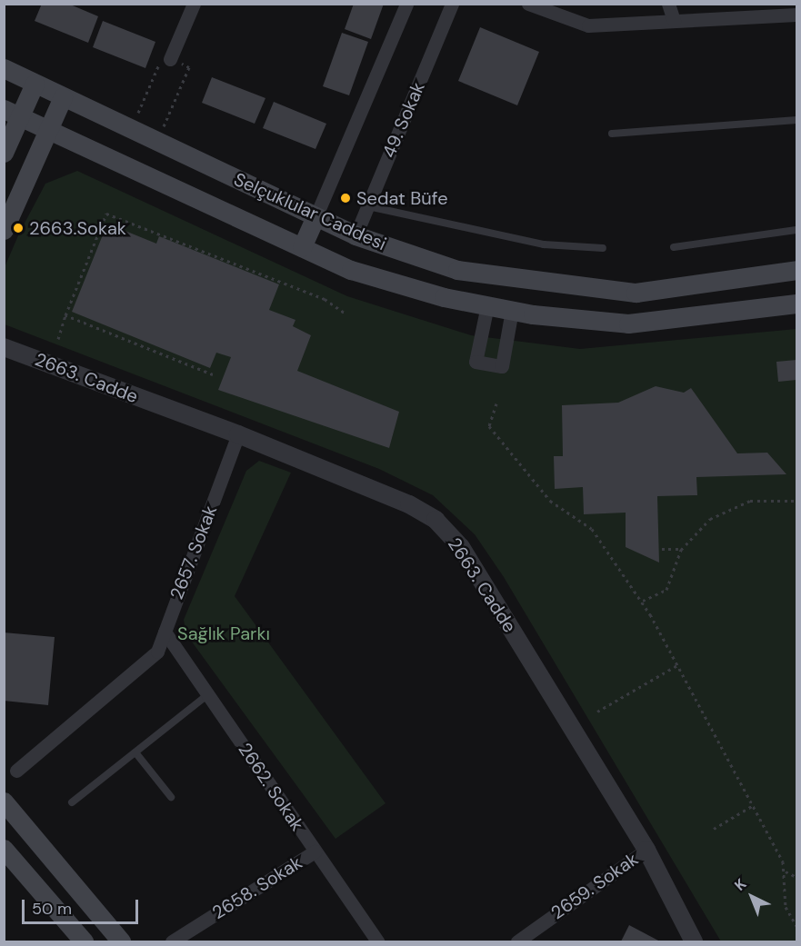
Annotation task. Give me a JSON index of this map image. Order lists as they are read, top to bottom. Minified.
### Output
{"streets":{"main road":["Selçuklular Caddesi"],"street":["49. Sokak","2663. Cadde","2657. Sokak","2662. Sokak","2659. Sokak","2658. Sokak"]},"crossings":[["49. Sokak","Selçuklular Caddesi"],["2663. Cadde","2657. Sokak"],["2663. Cadde","2659. Sokak"],["2657. Sokak","2662. Sokak"],["2662. Sokak","2658. Sokak"]],"parks":["Sağlık Parkı"],"places":["Sedat Büfe","2663.Sokak"],"scale_bar":"50 m","north":"top left"}
